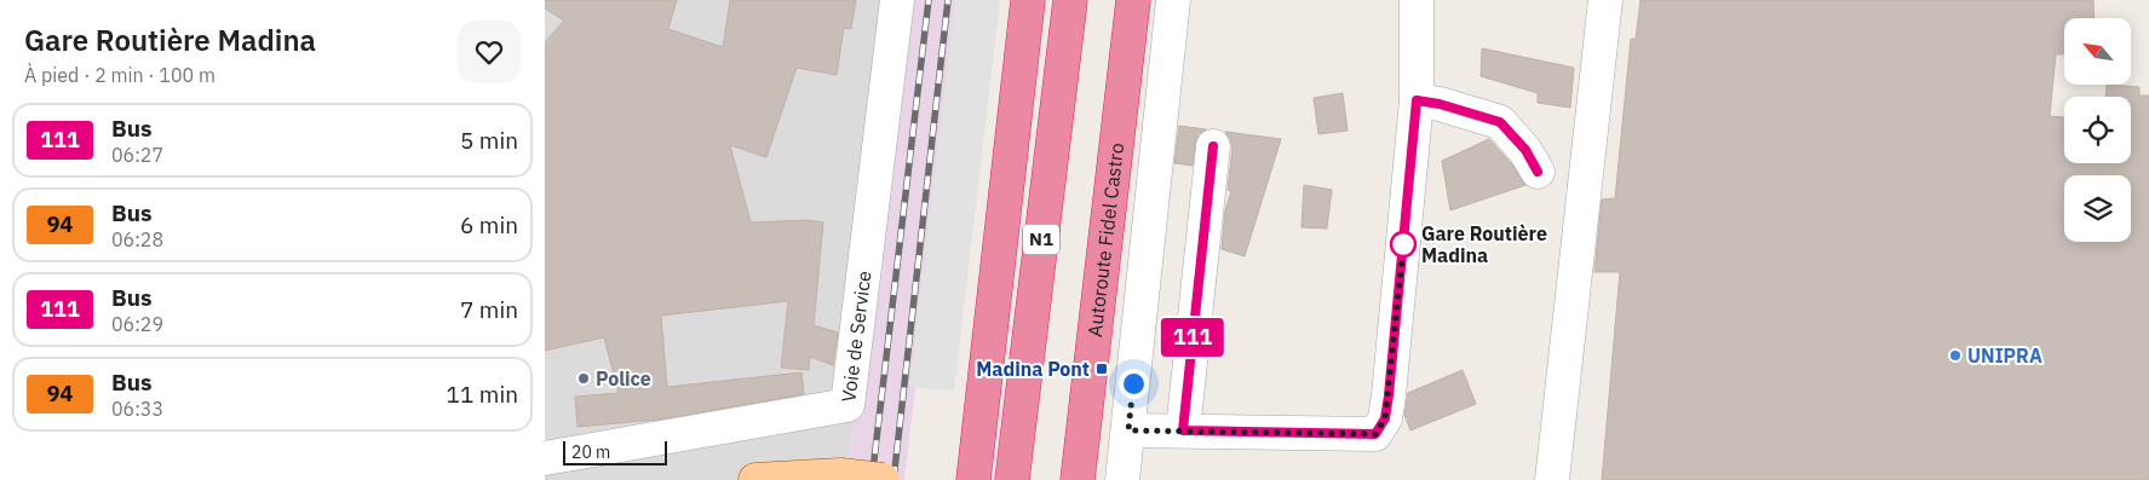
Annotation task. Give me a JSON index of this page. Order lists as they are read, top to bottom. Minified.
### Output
{"streets":{"highway":["N1","Autoroute Fidel Castro"],"street":["Voie de Service"]},"places":{"other":["Gare Routière Madina","UNIPRA","Police"],"transit":["Madina Pont"]},"lines":["bus line 111"],"scale_bar":"20 m","north":"top left","page":{"heading":["Gare Routière Madina","À pied · 2 min · 100 m"],"on_map":"111","list":[{"mark":"111","name":"Bus","note":"06:27","value":"5 min"},{"mark":"94","name":"Bus","note":"06:28","value":"6 min"},{"mark":"111","name":"Bus","note":"06:29","value":"7 min"},{"mark":"94","name":"Bus","note":"06:33","value":"11 min"}],"scale":"20 m"}}
